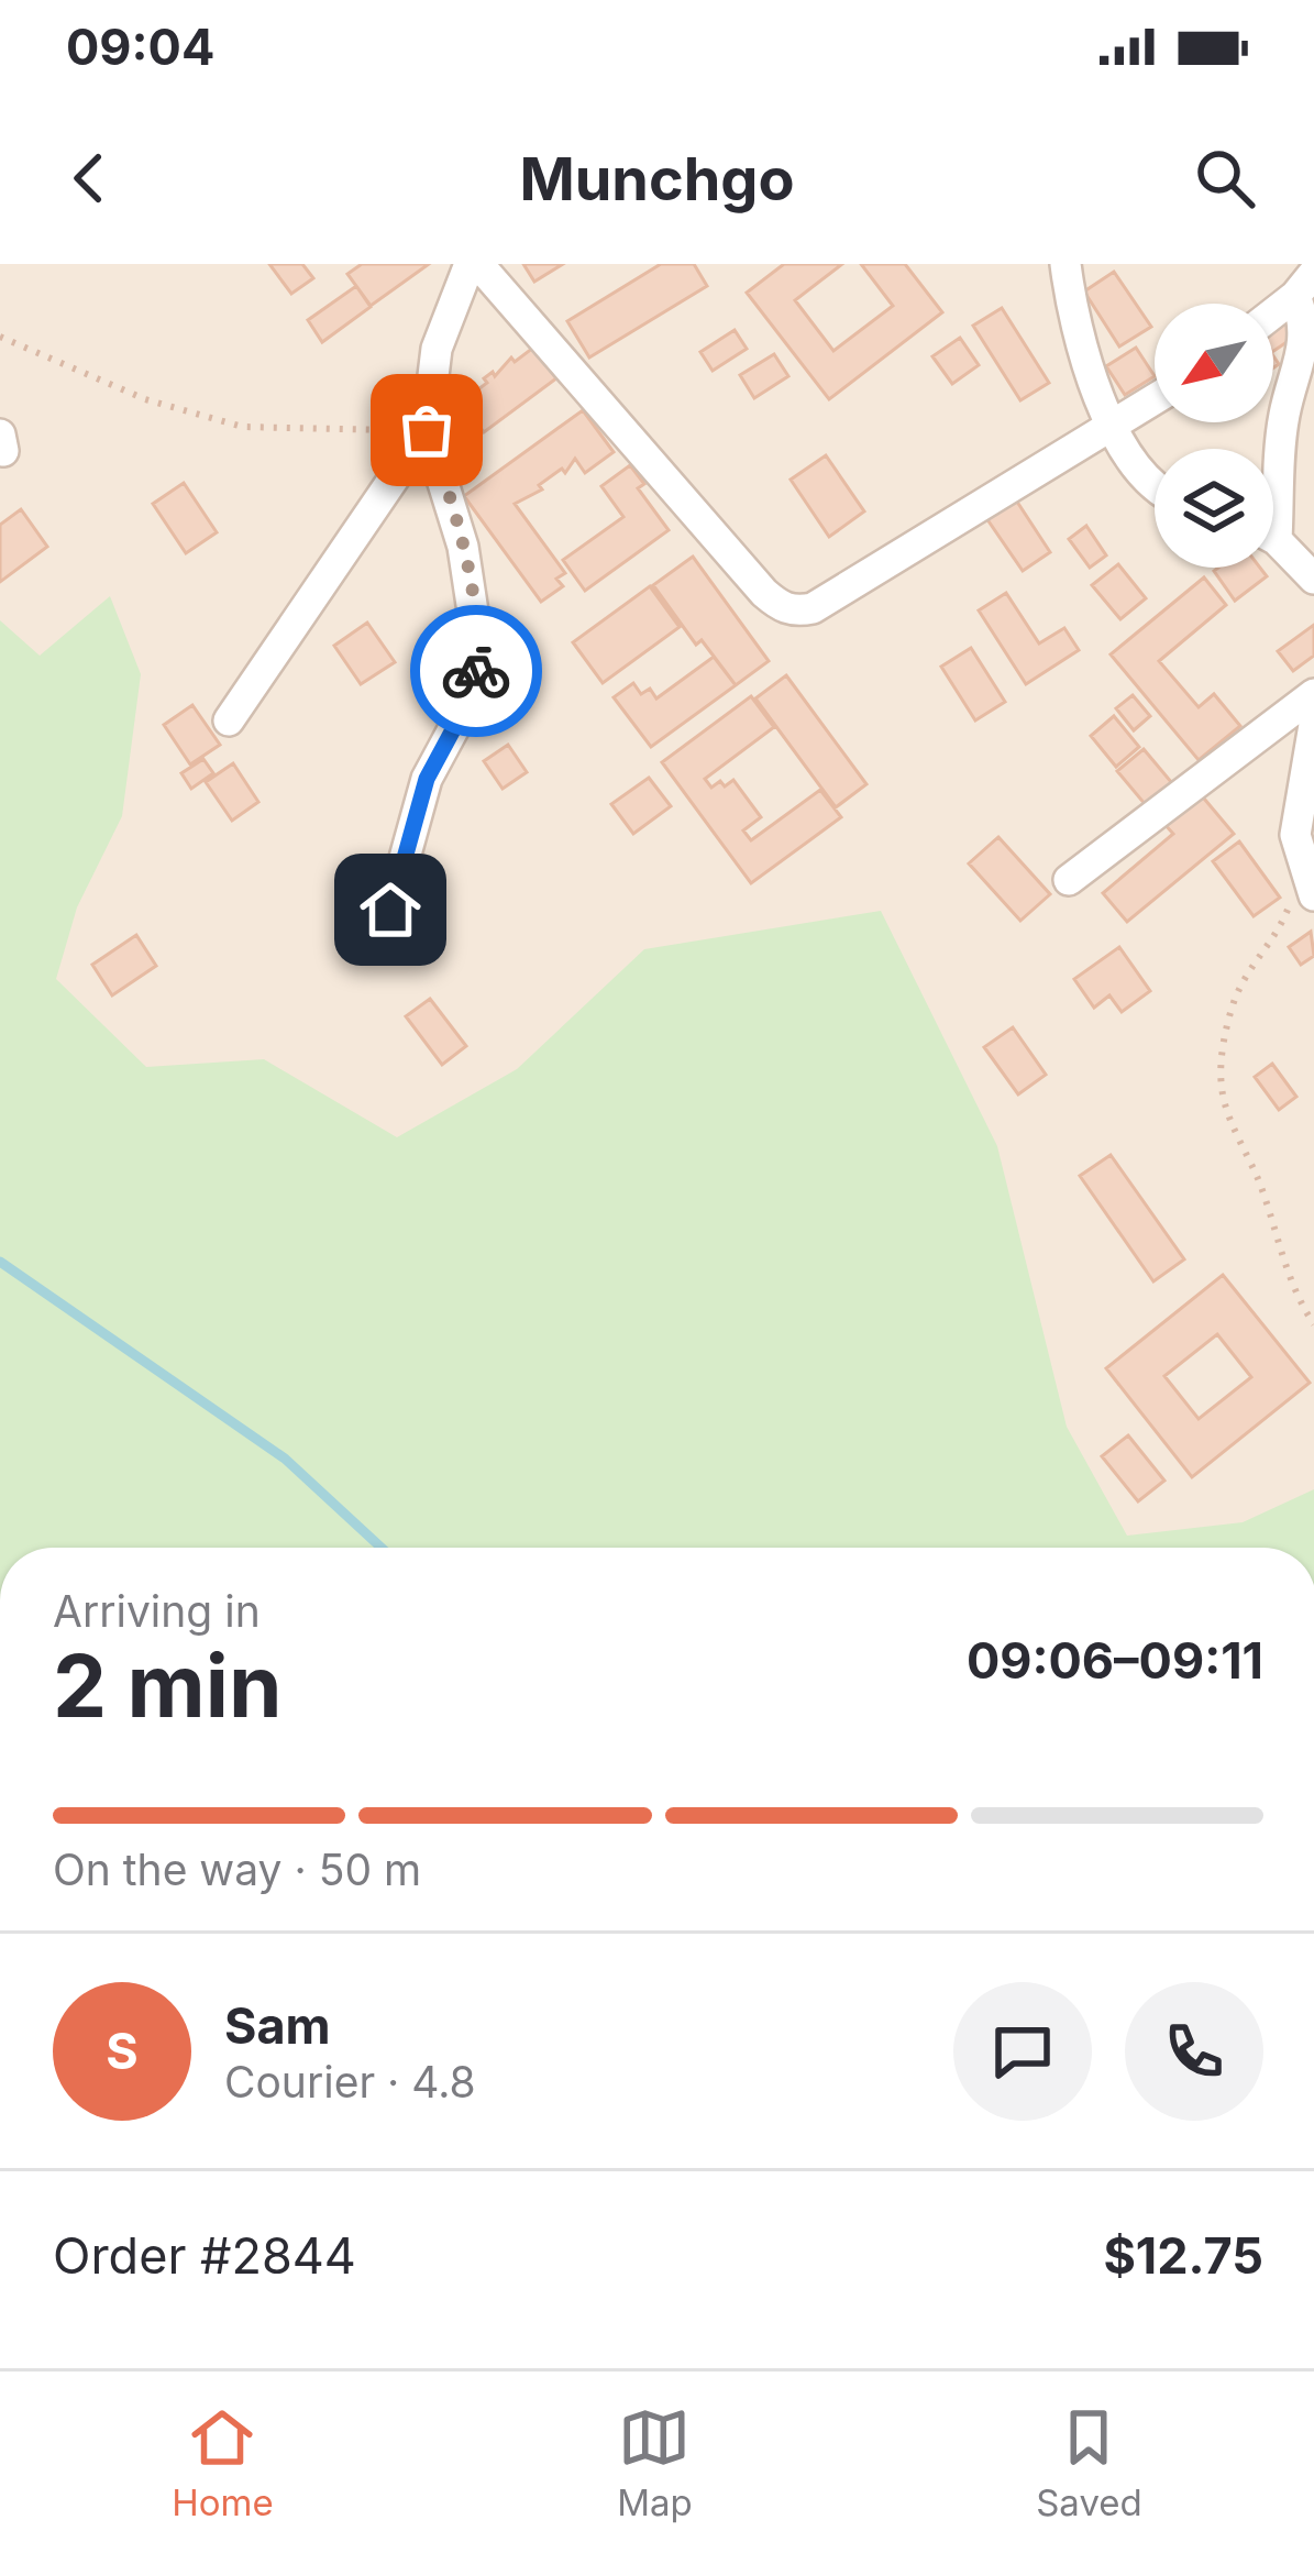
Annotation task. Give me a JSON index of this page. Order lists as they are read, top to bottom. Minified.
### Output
{"north":"bottom left","page":{"status":"09:04","header":"Munchgo","heading":["2 min","Arriving in","09:06–09:11"],"panel":["Sam","Courier · 4.8","Order #2844","$12.75"],"bar":"On the way · 50 m","round":"S","tabs":["Home","Map","Saved"]}}
